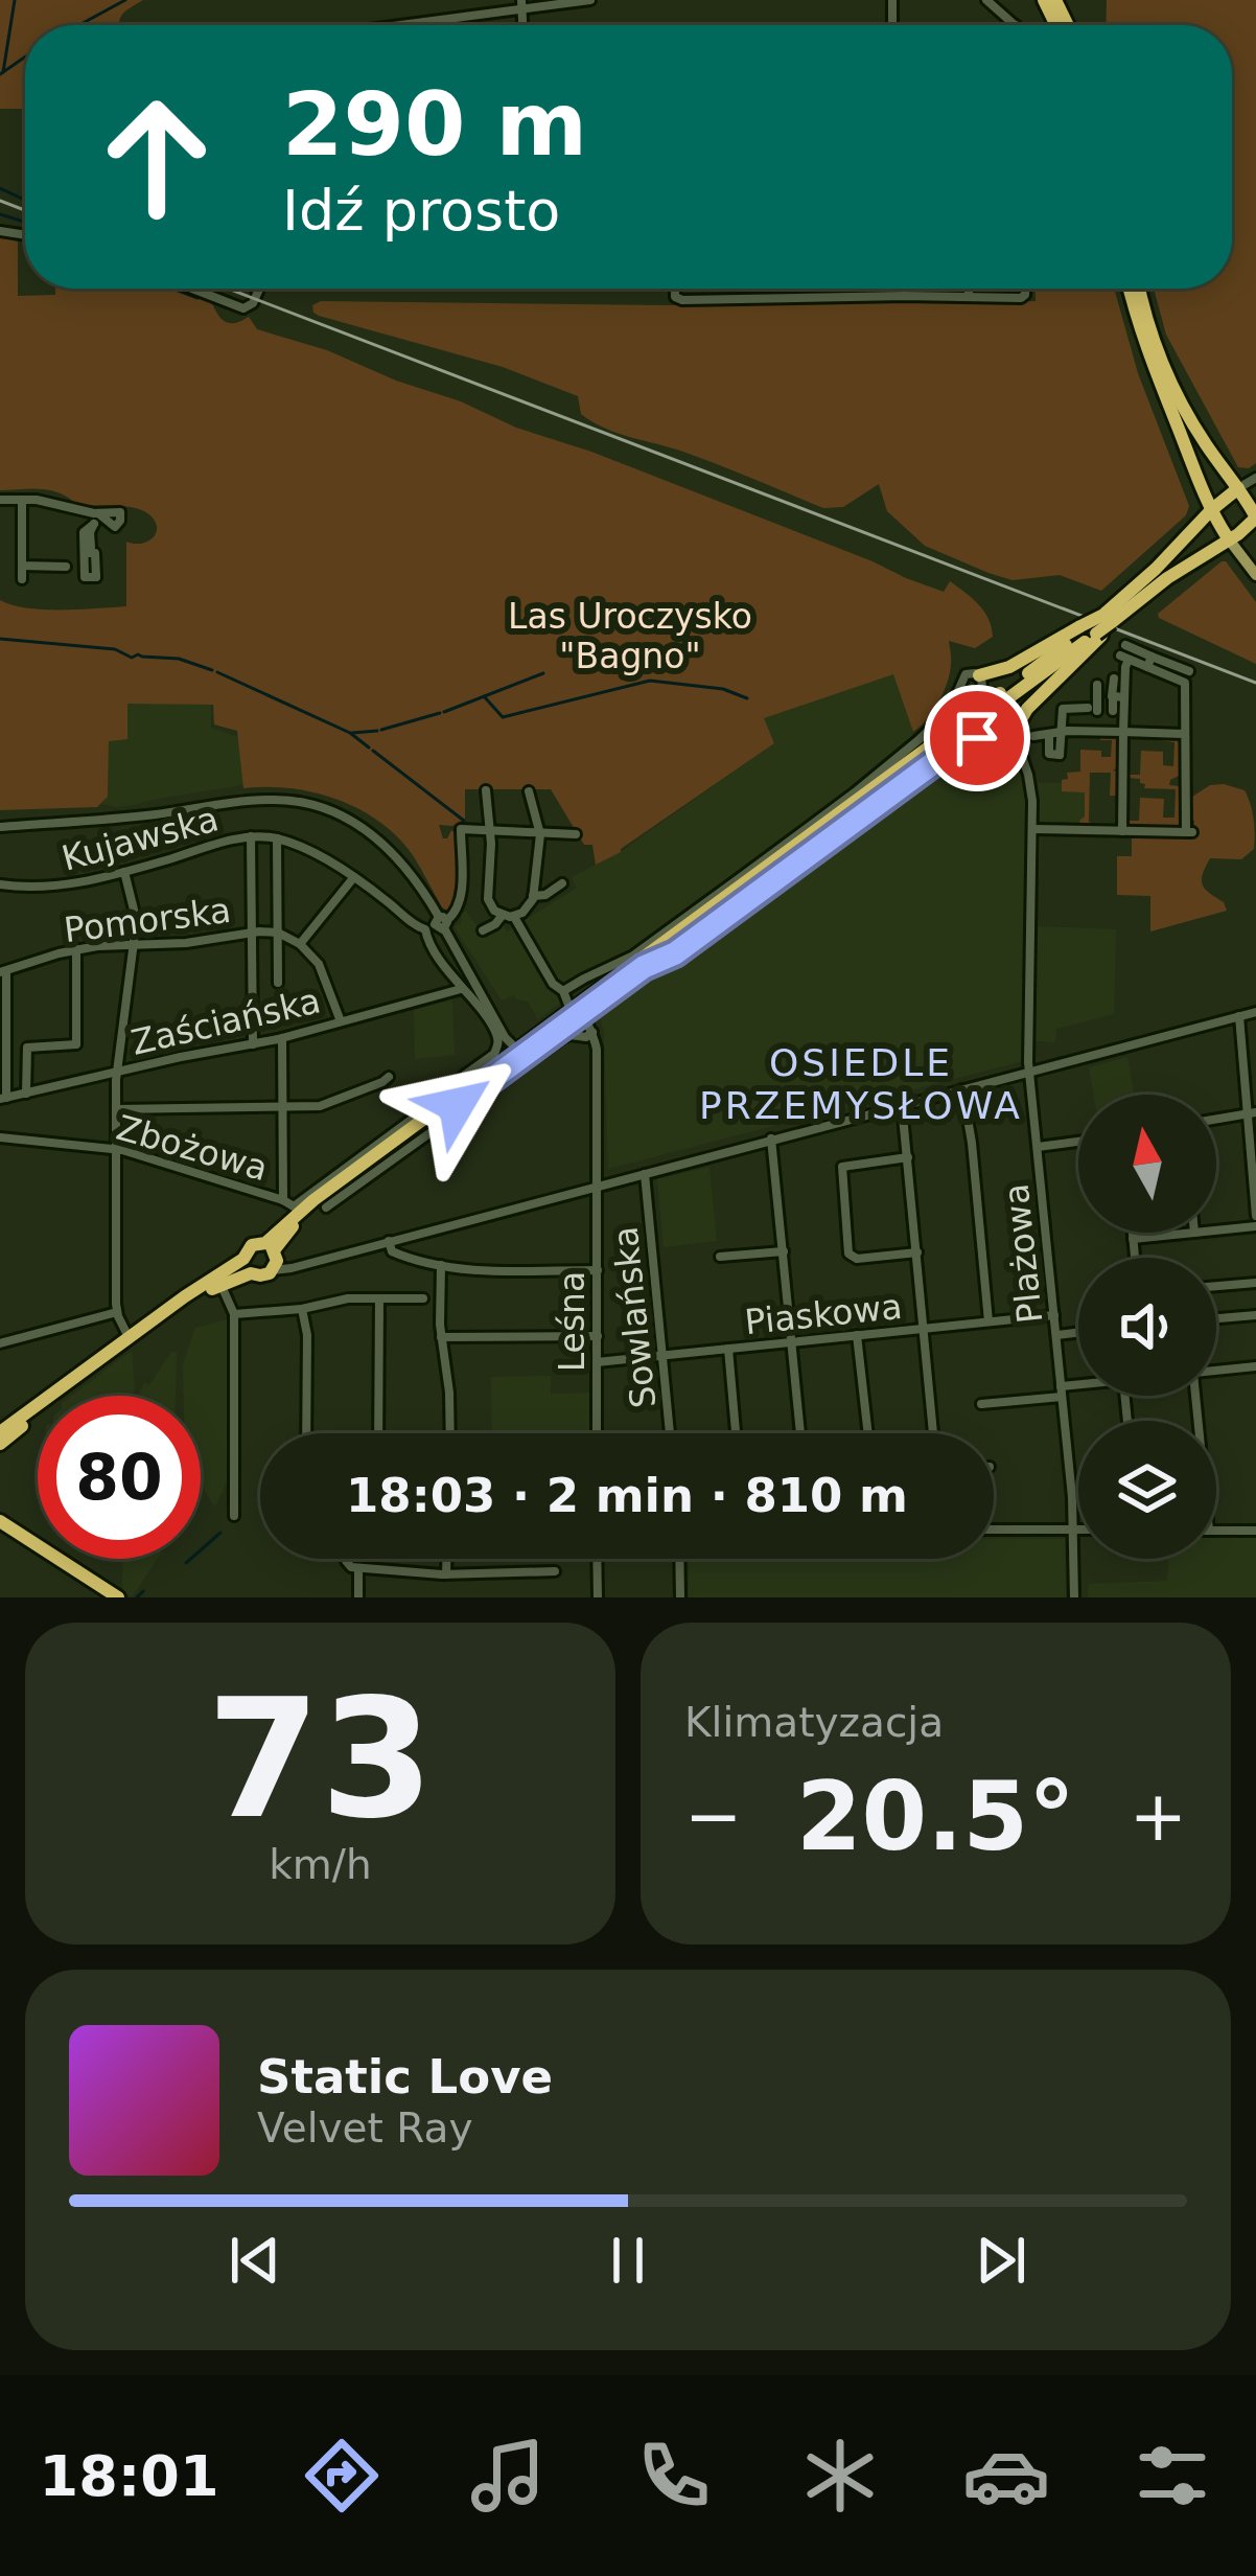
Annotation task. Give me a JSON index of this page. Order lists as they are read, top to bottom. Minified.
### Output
{"streets":{"street":["Kujawska","Pomorska","Zaściańska","Zbożowa","Plażowa","Piaskowa","Sowlańska","Leśna"]},"crossings":[["Kujawska","Zaściańska"],["Kujawska","Zbożowa"],["Plażowa","Piaskowa"],["Piaskowa","Sowlańska"],["Piaskowa","Leśna"]],"districts":["OSIEDLE PRZEMYSŁOWA"],"parks":["Las Uroczysko \"Bagno\""],"north":"top","page":{"turn":["290 m","Idź prosto"],"limit":"80","trip":"18:03 · 2 min · 810 m","tile":[["73","km/h"],"Klimatyzacja"],"heat":["−","20.5°","+"],"song":["Static Love","Velvet Ray"],"tabs":"18:01"}}
